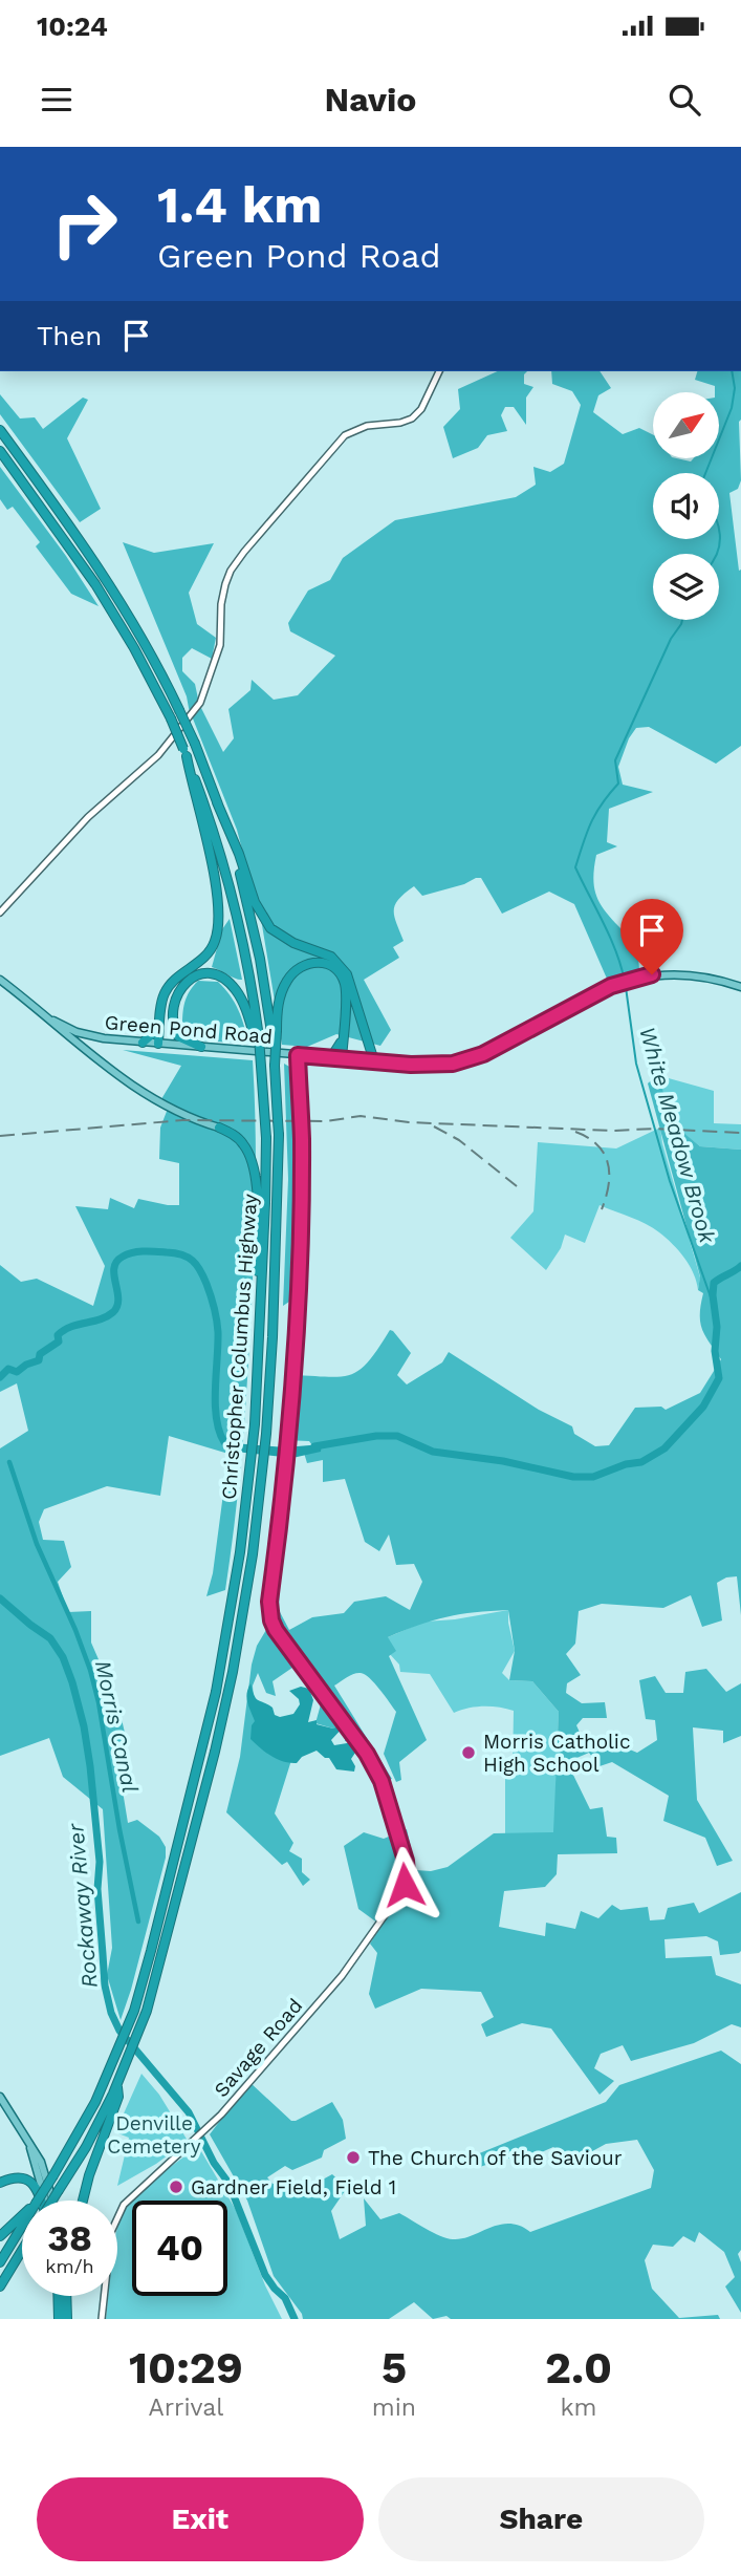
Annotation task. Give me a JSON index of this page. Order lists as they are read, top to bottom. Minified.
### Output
{"streets":{"highway":["Christopher Columbus Highway"],"main road":["Green Pond Road"],"street":["Savage Road"]},"crossings":[["Green Pond Road","Savage Road"]],"water":["White Meadow Brook","Morris Canal","Rockaway River"],"parks":["Denville Cemetery"],"places":["Morris Catholic High School","The Church of the Saviour","Gardner Field, Field 1"],"north":"top right","page":{"status":"10:24","header":"Navio","turn":["1.4 km","Green Pond Road"],"then":"Then","speed":"38 km/h","limit":"40","eta":["10:29","Arrival","5","min","2.0","km"],"buttons":["Exit","Share"]}}
